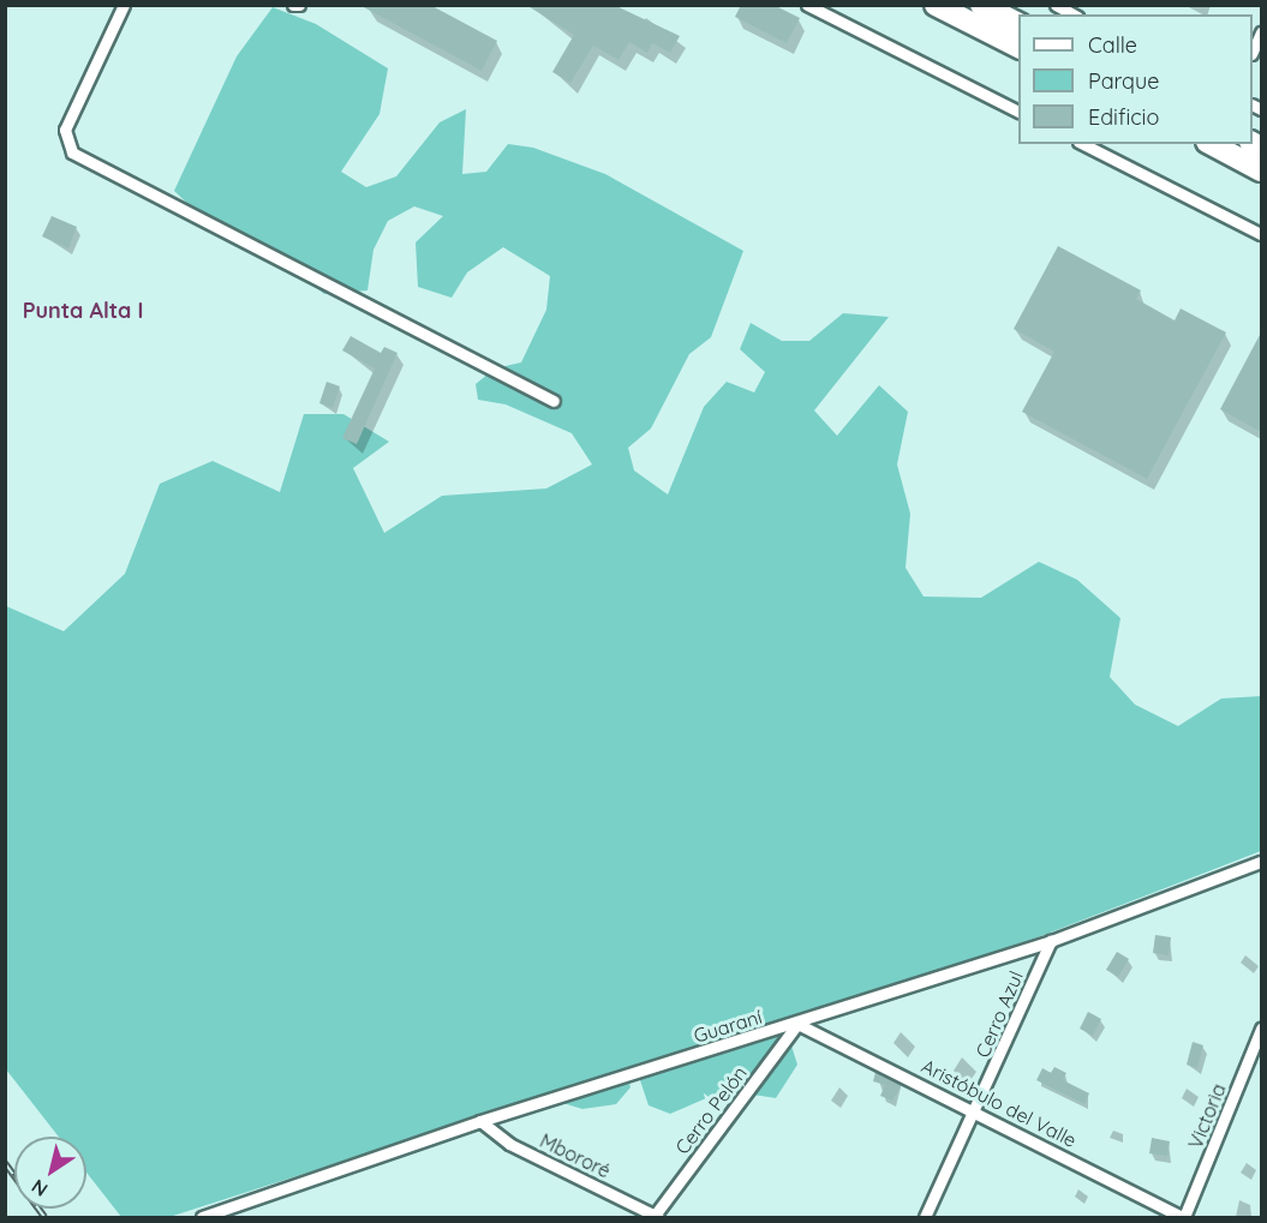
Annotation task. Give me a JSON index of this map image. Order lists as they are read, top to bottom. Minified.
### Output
{"streets":{"street":["Cerro Azul","Guaraní","Aristóbulo del Valle","Cerro Pelón","Victoria","Mbororé"]},"crossings":[["Cerro Azul","Guaraní"],["Cerro Azul","Aristóbulo del Valle"],["Guaraní","Aristóbulo del Valle"],["Guaraní","Cerro Pelón"],["Guaraní","Mbororé"],["Aristóbulo del Valle","Cerro Pelón"],["Aristóbulo del Valle","Victoria"],["Cerro Pelón","Mbororé"]],"districts":["Punta Alta I"],"legend":["Calle","Parque","Edificio"],"north":"bottom left"}
